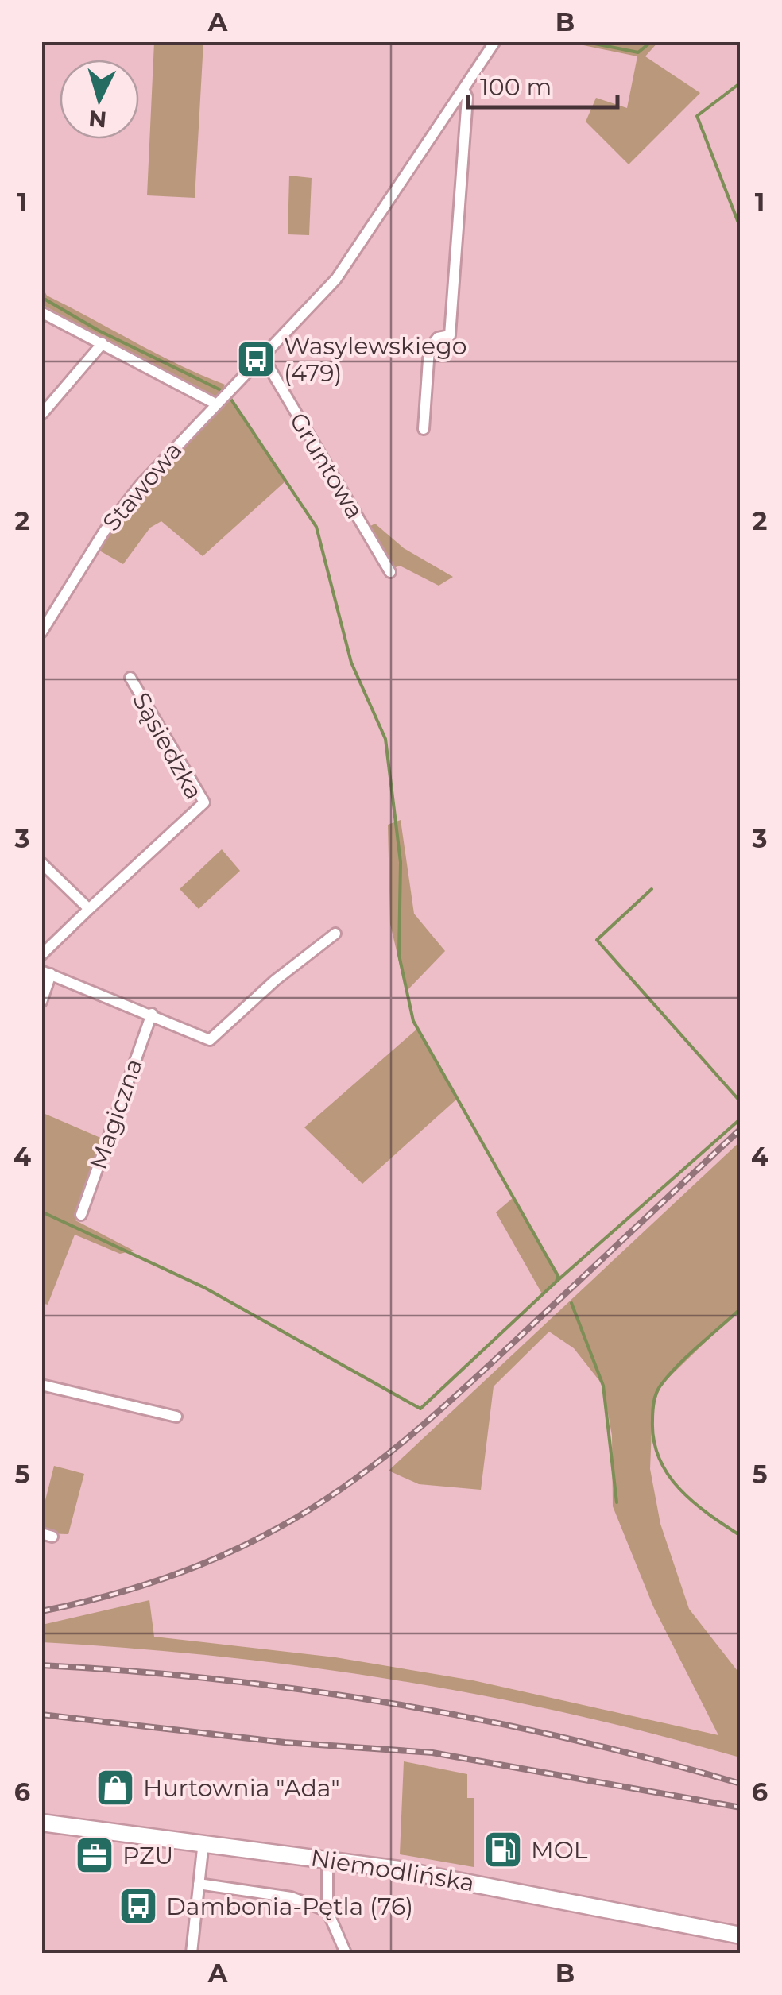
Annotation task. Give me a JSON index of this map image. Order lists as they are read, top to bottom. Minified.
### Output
{"streets":{"main road":["Niemodlińska"],"street":["Gruntowa","Stawowa","Sąsiedzka","Magiczna"]},"crossings":[["Gruntowa","Stawowa"]],"places":{"bus stop":["Wasylewskiego (479)","Dambonia-Pętla (76)"],"shop":["Hurtownia \"Ada\""],"fuel station":["MOL"],"office":["PZU"]},"scale_bar":"100 m","north":"bottom","grid":{"columns":["A","B"],"rows":["1","2","3","4","5","6"]}}
